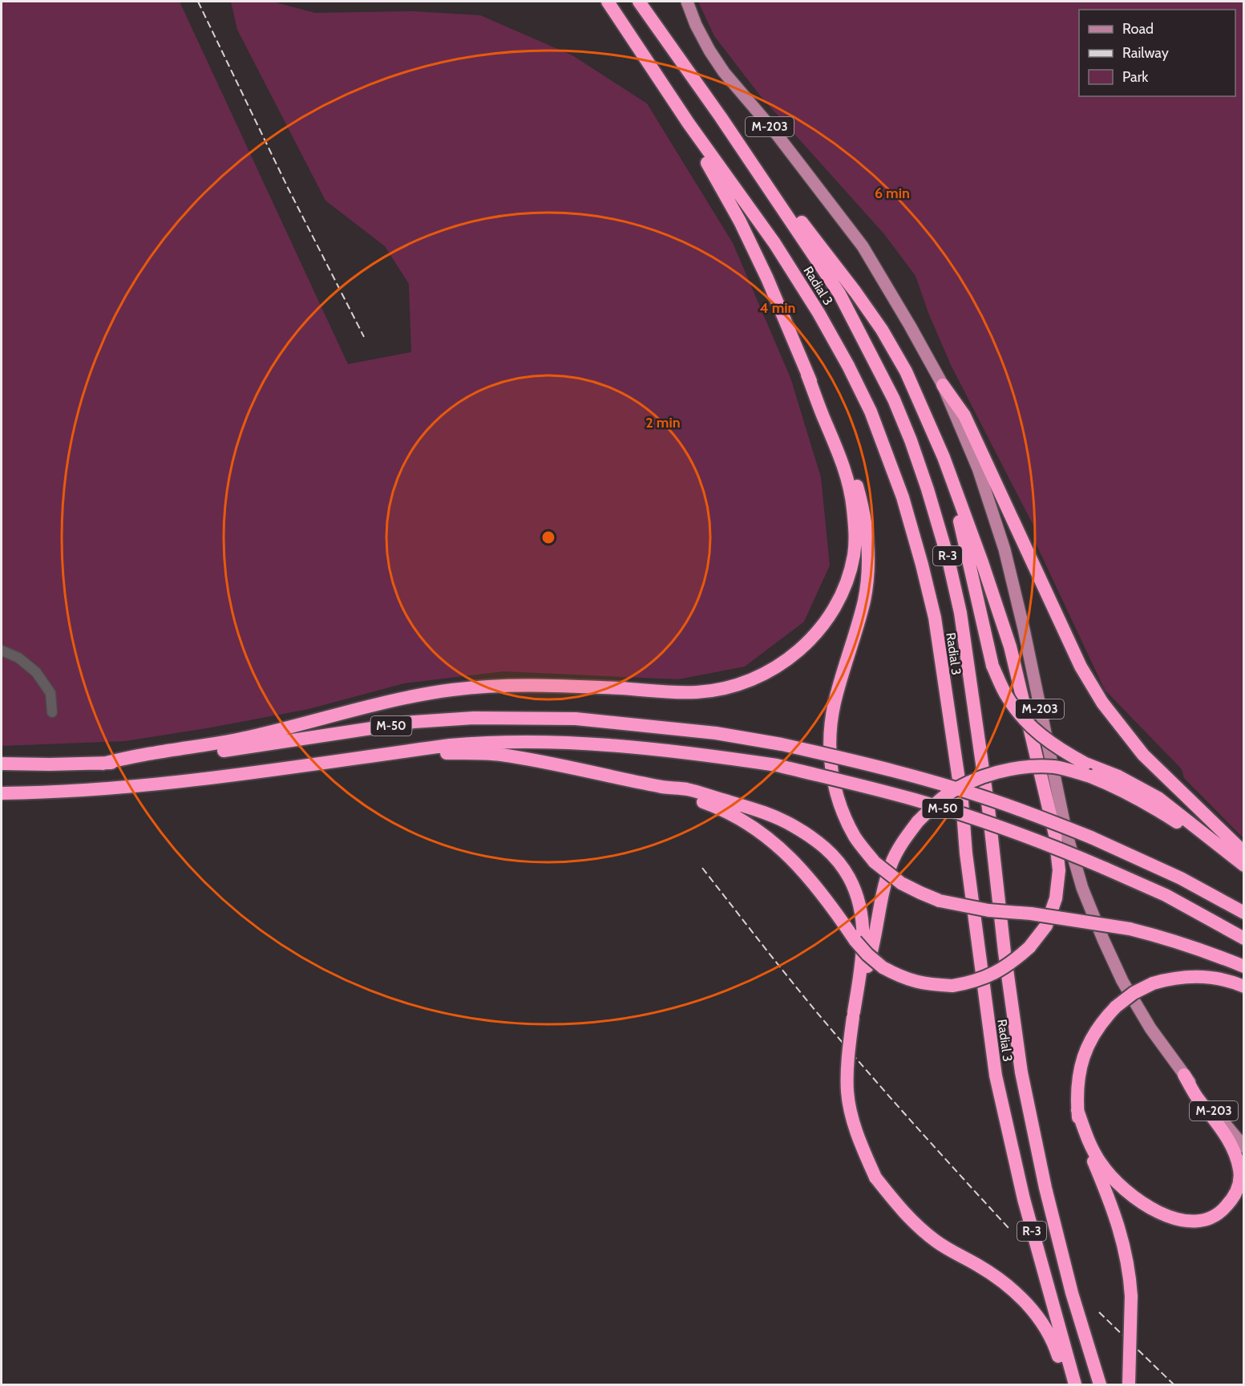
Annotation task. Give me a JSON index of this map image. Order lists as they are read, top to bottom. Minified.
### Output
{"streets":{"highway":["Radial 3","R-3","M-50"],"main road":["M-203"]},"legend":["Road","Railway","Park"],"rings":["6 min","4 min","2 min"]}
